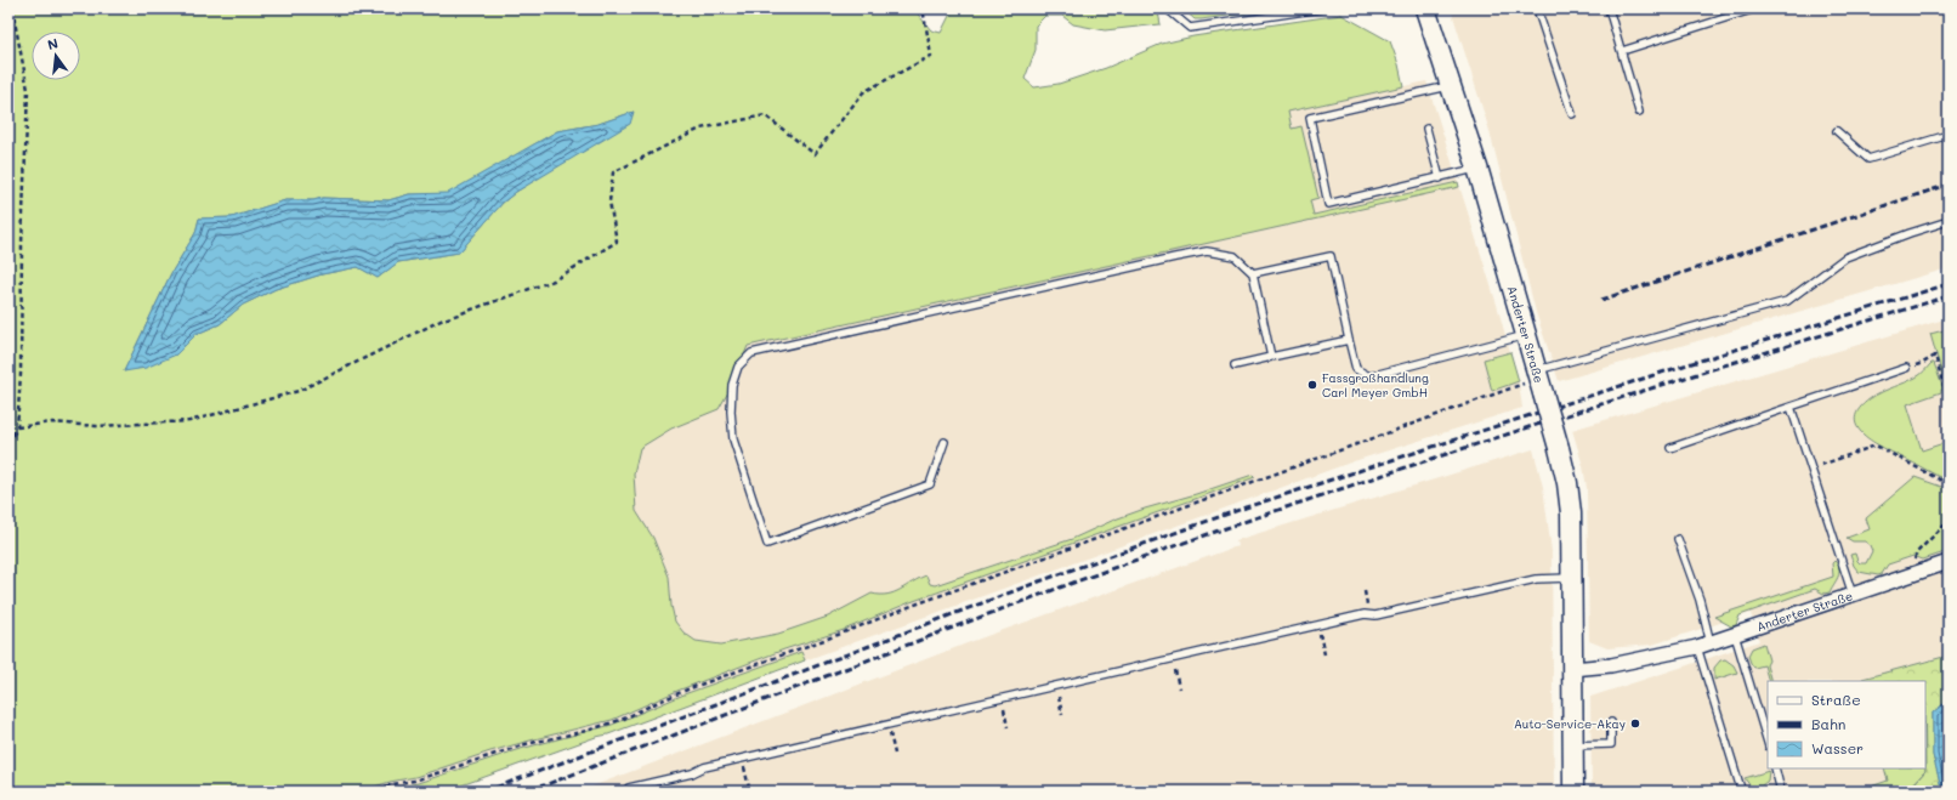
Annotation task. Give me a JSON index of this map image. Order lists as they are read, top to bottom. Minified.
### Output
{"streets":{"main road":["Anderter Straße"]},"places":["Fassgroßhandlung Carl Meyer GmbH","Auto-Service-Akay"],"legend":["Straße","Bahn","Wasser"],"north":"top"}
